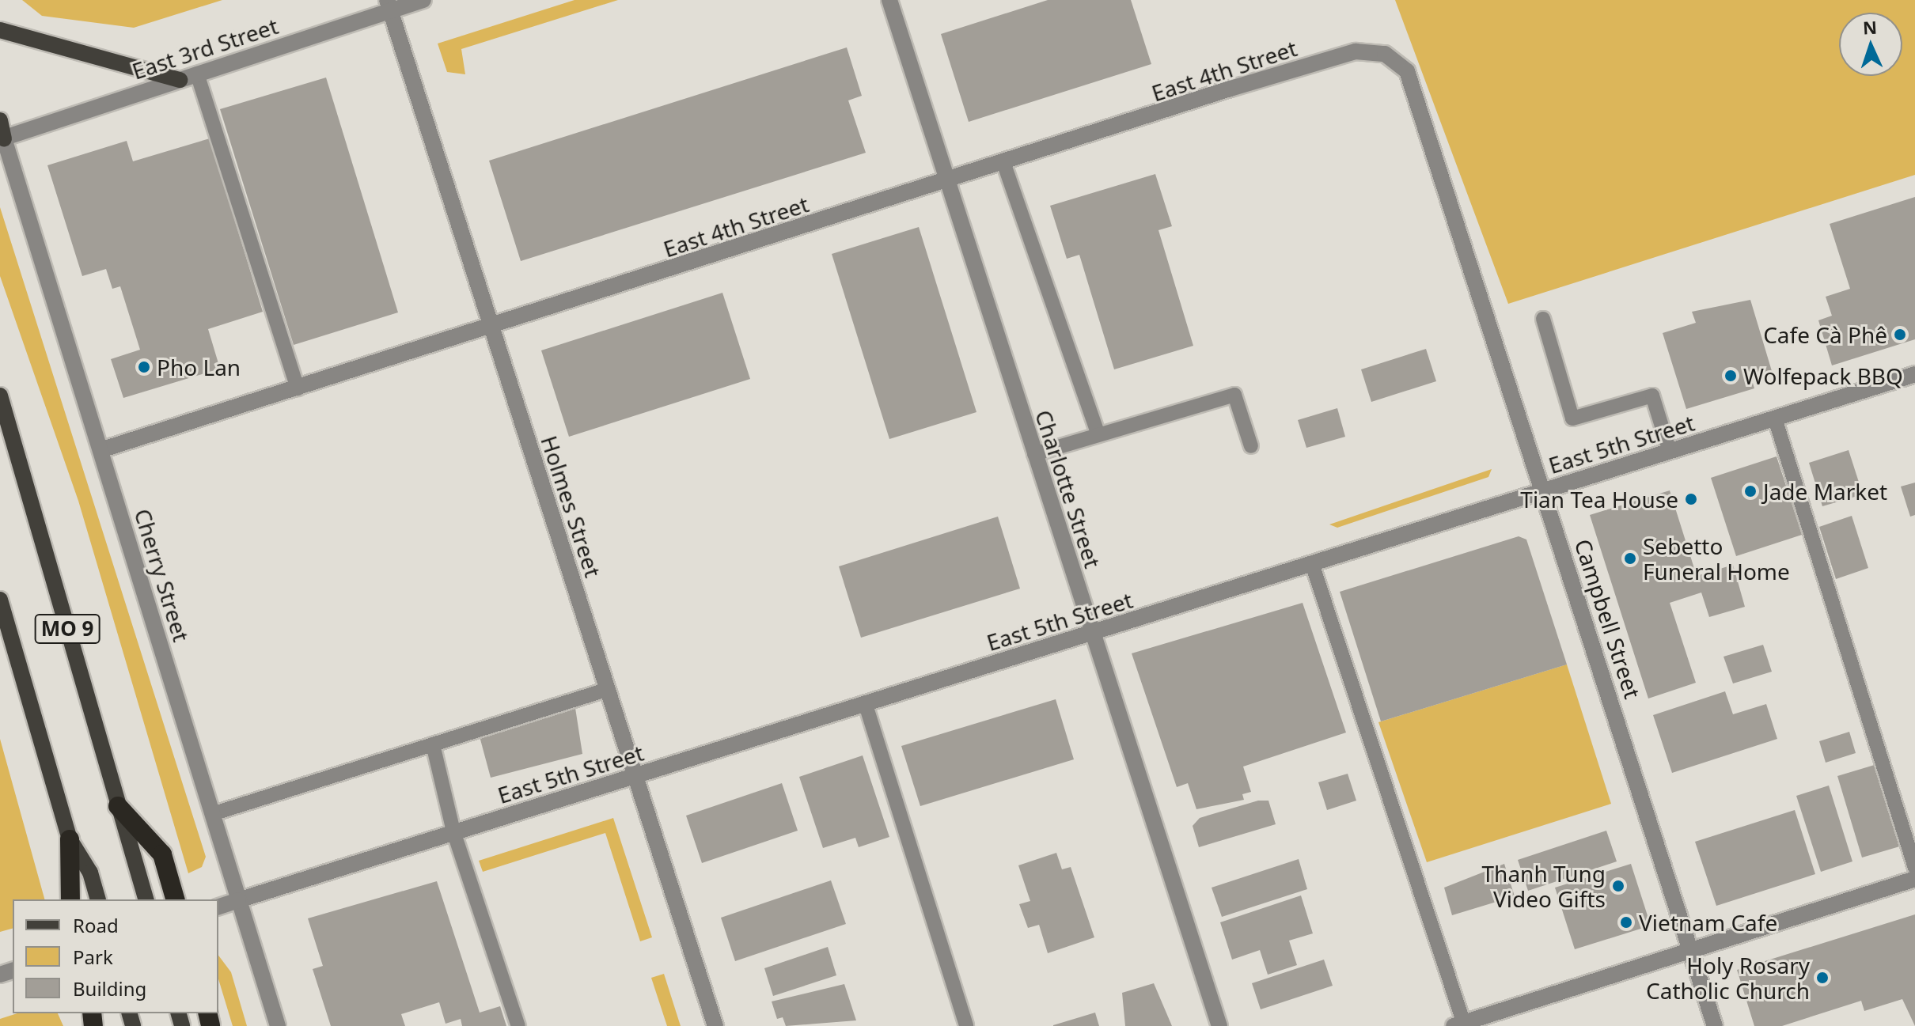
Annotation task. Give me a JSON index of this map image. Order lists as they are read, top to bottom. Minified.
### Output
{"streets":{"main road":["MO 9"],"street":["East 3rd Street","East 4th Street","East 5th Street","Charlotte Street","Holmes Street","Cherry Street","Campbell Street"]},"crossings":[["East 3rd Street","Holmes Street"],["East 3rd Street","Cherry Street"],["East 4th Street","Charlotte Street"],["East 4th Street","Holmes Street"],["East 4th Street","Cherry Street"],["East 4th Street","Campbell Street"],["East 5th Street","Charlotte Street"],["East 5th Street","Holmes Street"],["East 5th Street","Cherry Street"],["East 5th Street","Campbell Street"]],"places":["Cafe Cà Phê","Pho Lan","Wolfepack BBQ","Jade Market","Tian Tea House","Sebetto Funeral Home","Thanh Tung Video Gifts","Vietnam Cafe","Holy Rosary Catholic Church"],"legend":["Road","Park","Building"],"north":"top"}
